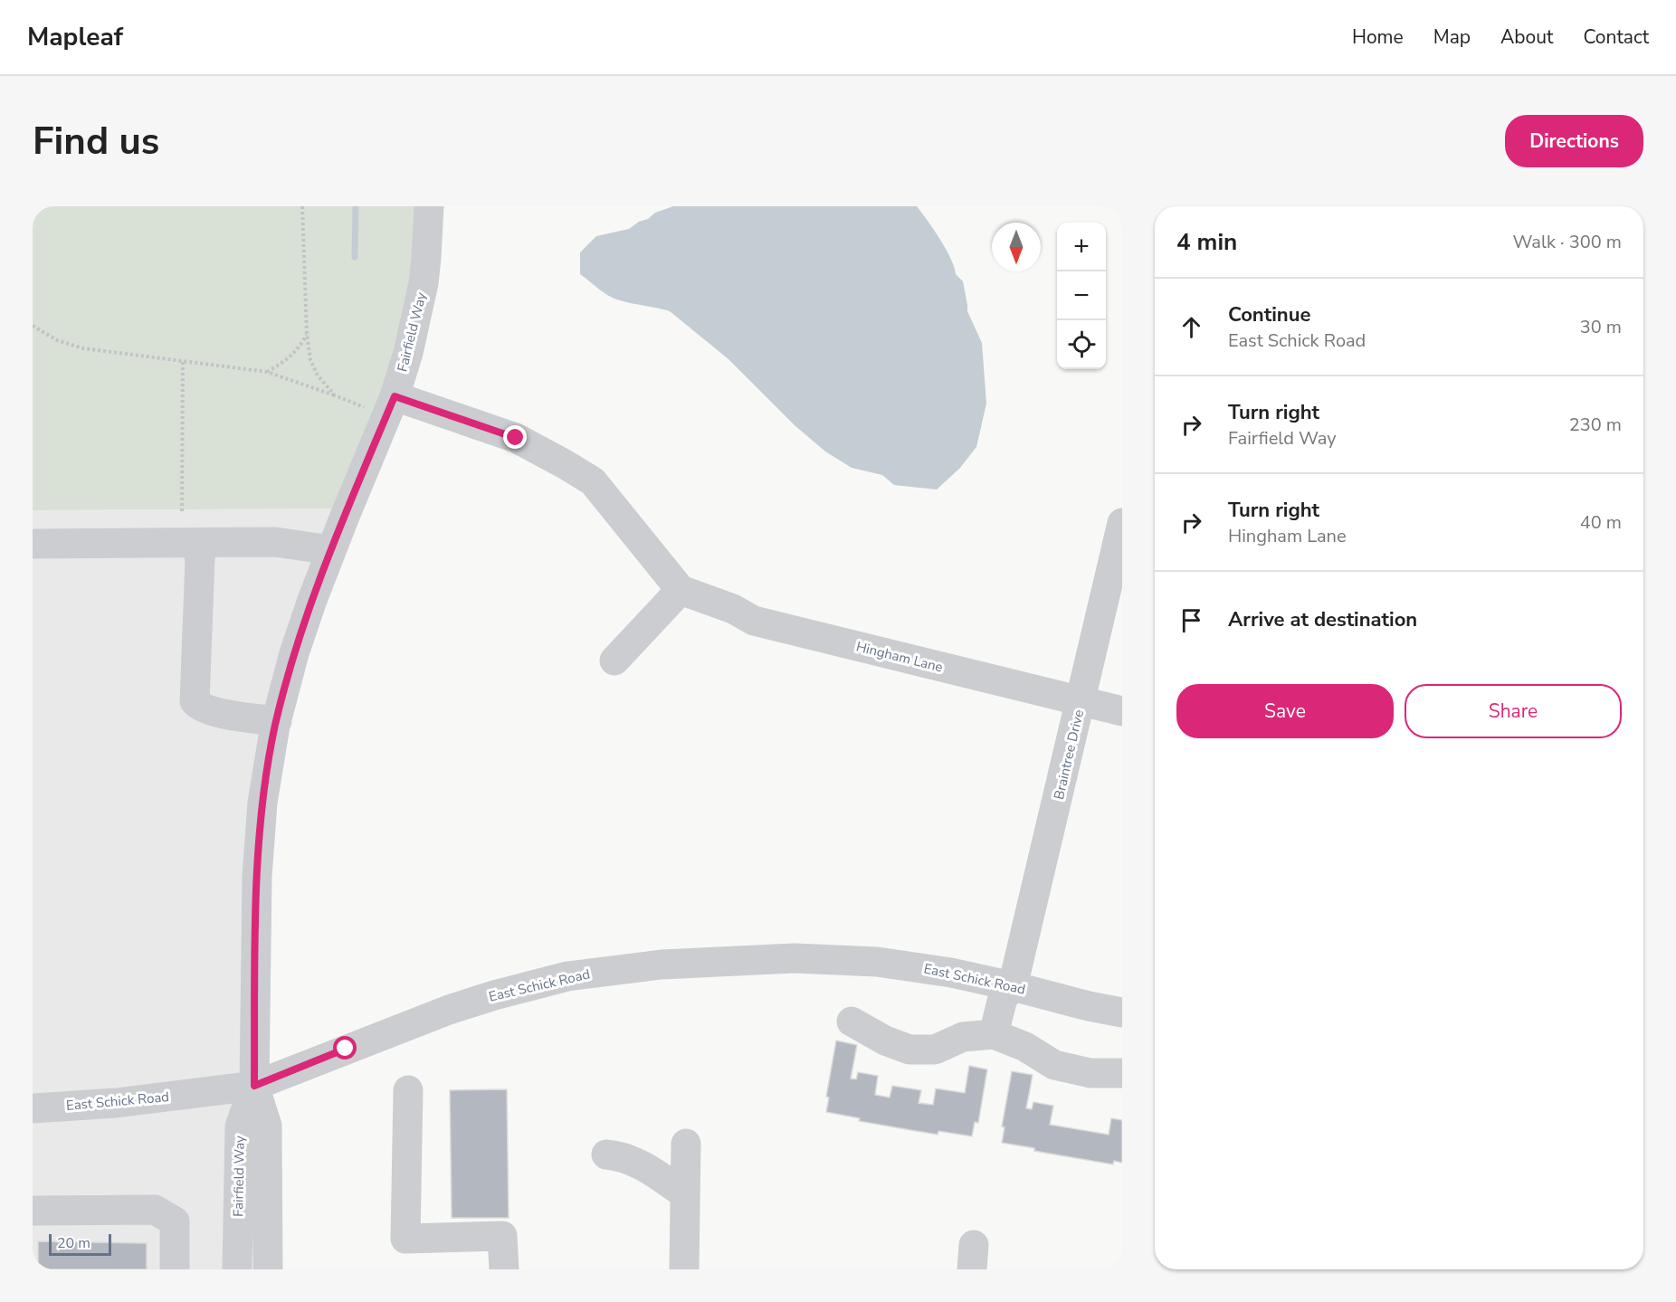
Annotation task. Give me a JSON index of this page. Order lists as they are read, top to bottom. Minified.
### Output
{"streets":{"street":["Fairfield Way","Hingham Lane","Braintree Drive","East Schick Road"]},"crossings":[["Fairfield Way","East Schick Road"],["Hingham Lane","Braintree Drive"],["Braintree Drive","East Schick Road"]],"scale_bar":"20 m","north":"bottom","page":{"header":"Mapleaf","nav":["Home","Map","About","Contact"],"buttons":["Directions",["Save","Share"]],"title":"Find us","heading":["4 min","Walk · 300 m"],"map_buttons":["+","−"],"list":[["Continue","East Schick Road","30 m"],["Turn right","Fairfield Way","230 m"],["Turn right","Hingham Lane","40 m"],"Arrive at destination"],"scale":"20 m"}}
